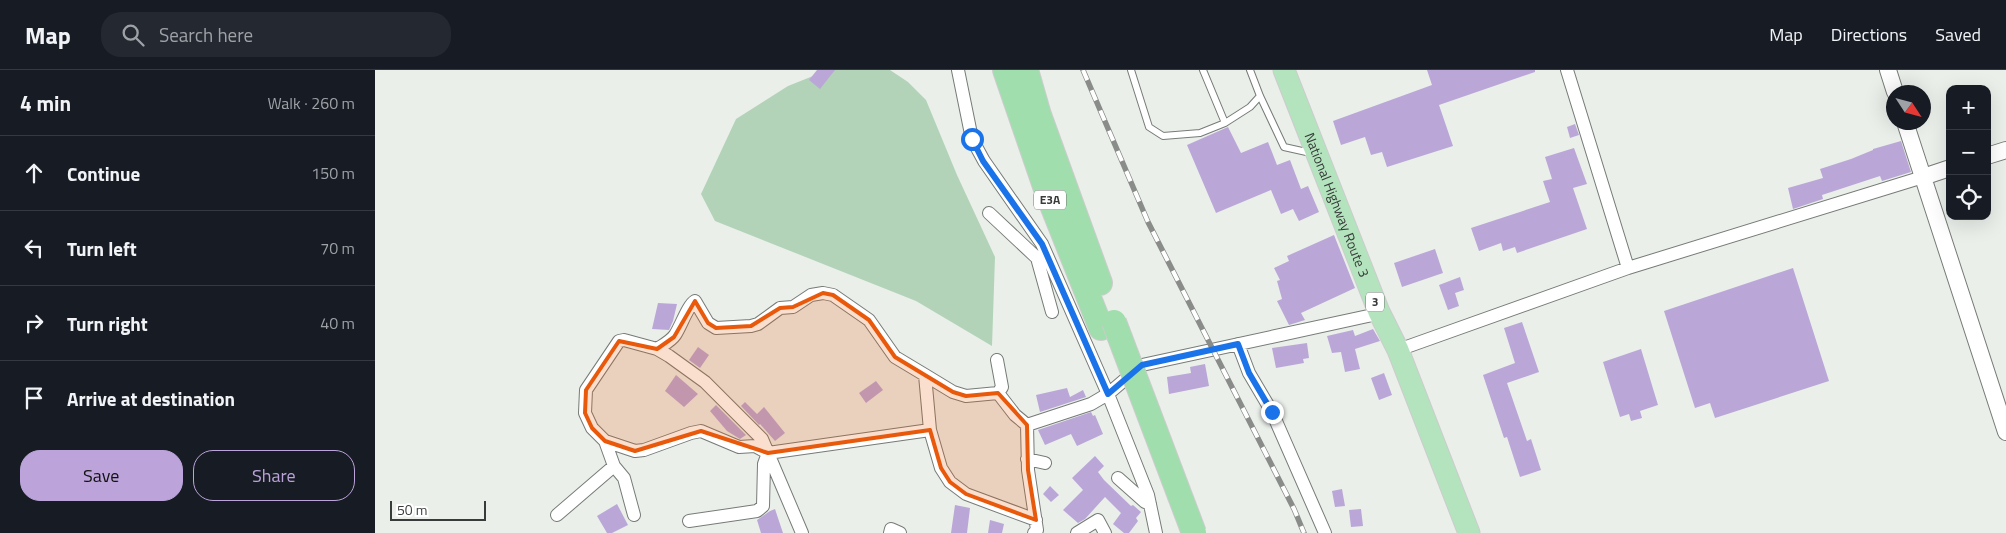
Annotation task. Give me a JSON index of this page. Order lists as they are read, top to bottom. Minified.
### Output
{"streets":{"highway":["E3A","National Highway Route 3","3"]},"scale_bar":"50 m","north":"bottom right","page":{"header":"Map","search":"Search here","nav":["Map","Directions","Saved"],"heading":["4 min","Walk · 260 m"],"map_buttons":["+","−"],"list":[["Continue","150 m"],["Turn left","70 m"],["Turn right","40 m"],"Arrive at destination"],"buttons":["Save","Share"],"scale":"50 m"}}
